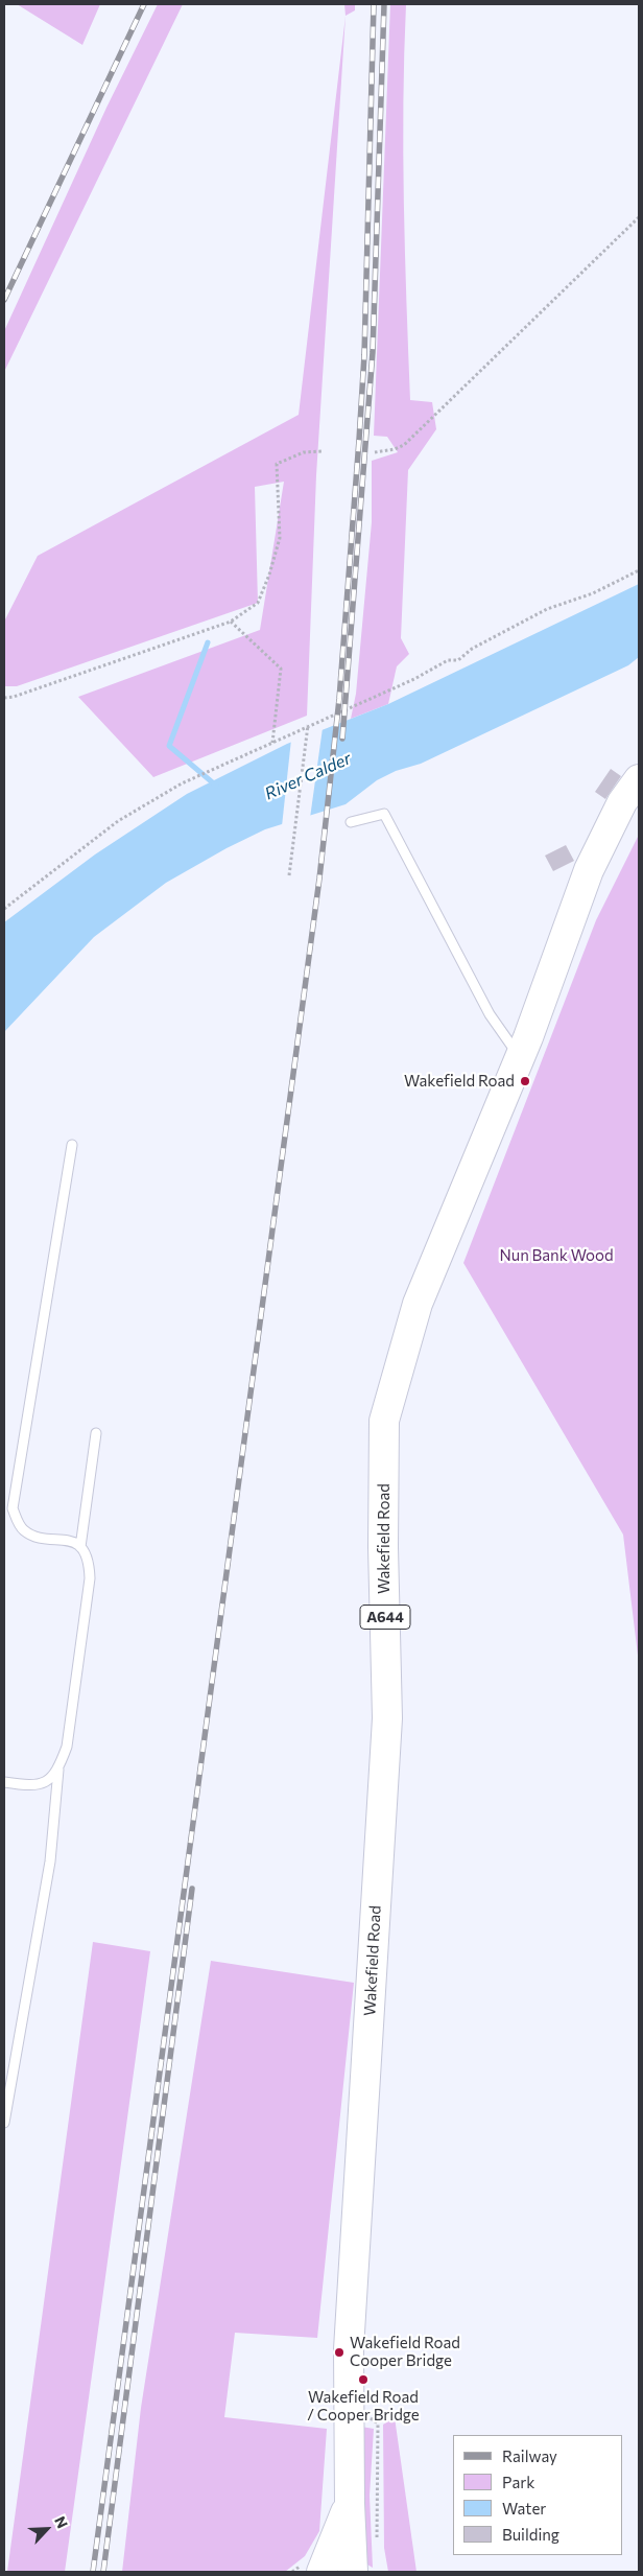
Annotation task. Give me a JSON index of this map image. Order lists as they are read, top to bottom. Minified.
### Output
{"streets":{"highway":["Wakefield Road","A644"]},"water":["River Calder"],"parks":["Nun Bank Wood"],"places":["Wakefield Road","Wakefield Road Cooper Bridge","Wakefield Road / Cooper Bridge"],"legend":["Railway","Park","Water","Building"],"north":"top right"}
